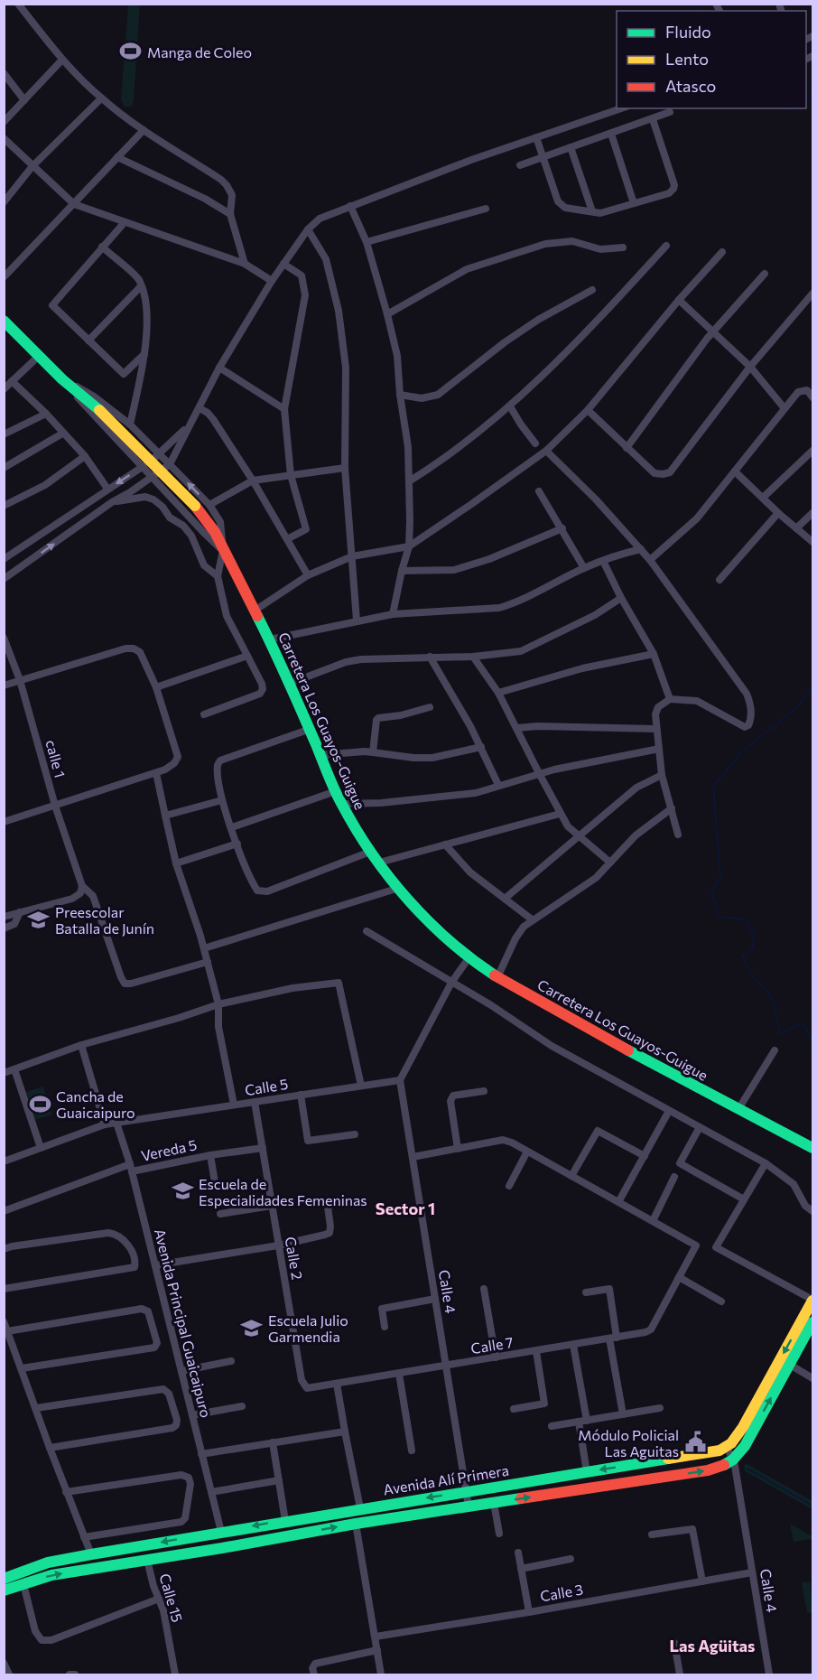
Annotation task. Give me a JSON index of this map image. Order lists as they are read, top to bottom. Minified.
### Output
{"streets":{"main road":["Carretera Los Guayos-Guigue","Avenida Alí Primera"],"street":["calle 1","Calle 5","Vereda 5","Calle 2","Calle 4","Avenida Principal Guaicaipuro","Calle 7","Calle 3","Calle 15"]},"crossings":[["Calle 5","Calle 2"],["Calle 5","Calle 4"],["Calle 5","Avenida Principal Guaicaipuro"],["Vereda 5","Calle 2"],["Vereda 5","Avenida Principal Guaicaipuro"],["Calle 2","Calle 7"],["Calle 4","Calle 7"],["Calle 4","Avenida Alí Primera"],["Calle 4","Calle 3"],["Avenida Principal Guaicaipuro","Avenida Alí Primera"],["Avenida Alí Primera","Calle 15"]],"districts":["Sector 1","Las Agüitas"],"places":{"sports":["Manga de Coleo","Cancha de Guaicaipuro"],"school or university":["Preescolar Batalla de Junín","Escuela de Especialidades Femeninas","Escuela Julio Garmendia"],"public building":["Módulo Policial Las Aguitas"]},"legend":["Fluido","Lento","Atasco"]}
